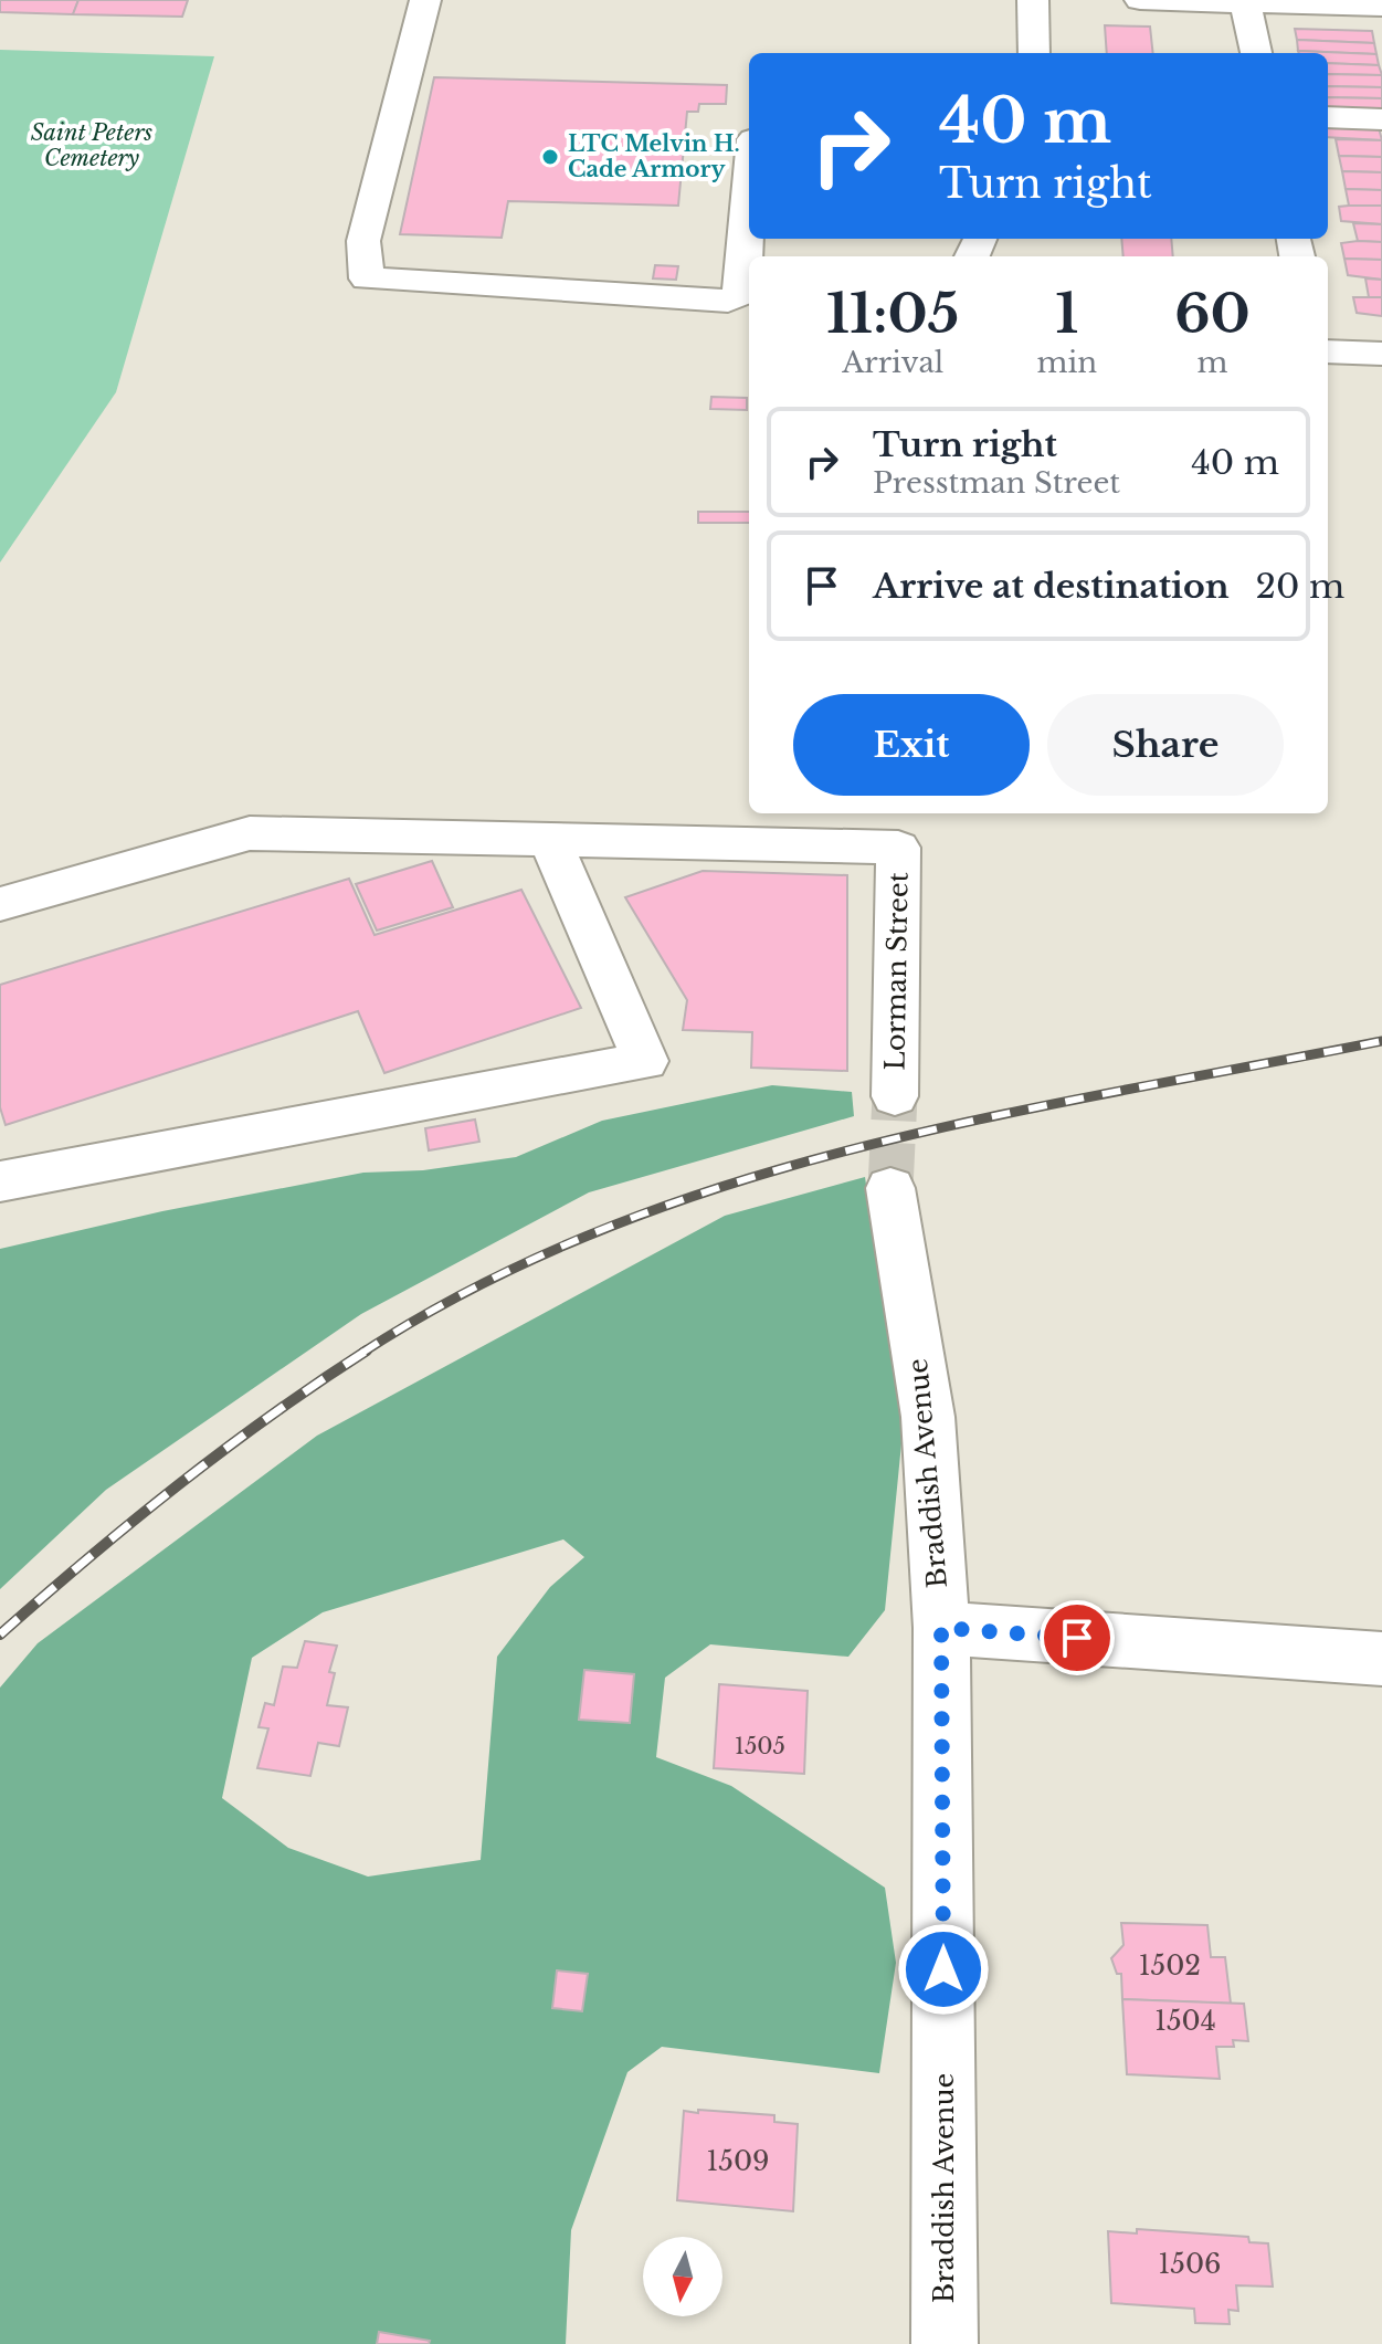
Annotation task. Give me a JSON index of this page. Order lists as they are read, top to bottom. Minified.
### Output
{"streets":{"street":["Lorman Street","Braddish Avenue"]},"parks":["Saint Peters Cemetery"],"places":["LTC Melvin H. Cade Armory"],"house_numbers":["1505","1502","1504","1509","1506"],"north":"bottom","page":{"turn":["40 m","Turn right"],"eta":["11:05","Arrival","1","min","60","m"],"list":[{"name":"Turn right","note":"Presstman Street","value":"40 m"},{"name":"Arrive at destination","value":"20 m"}],"buttons":["Exit","Share"]}}
